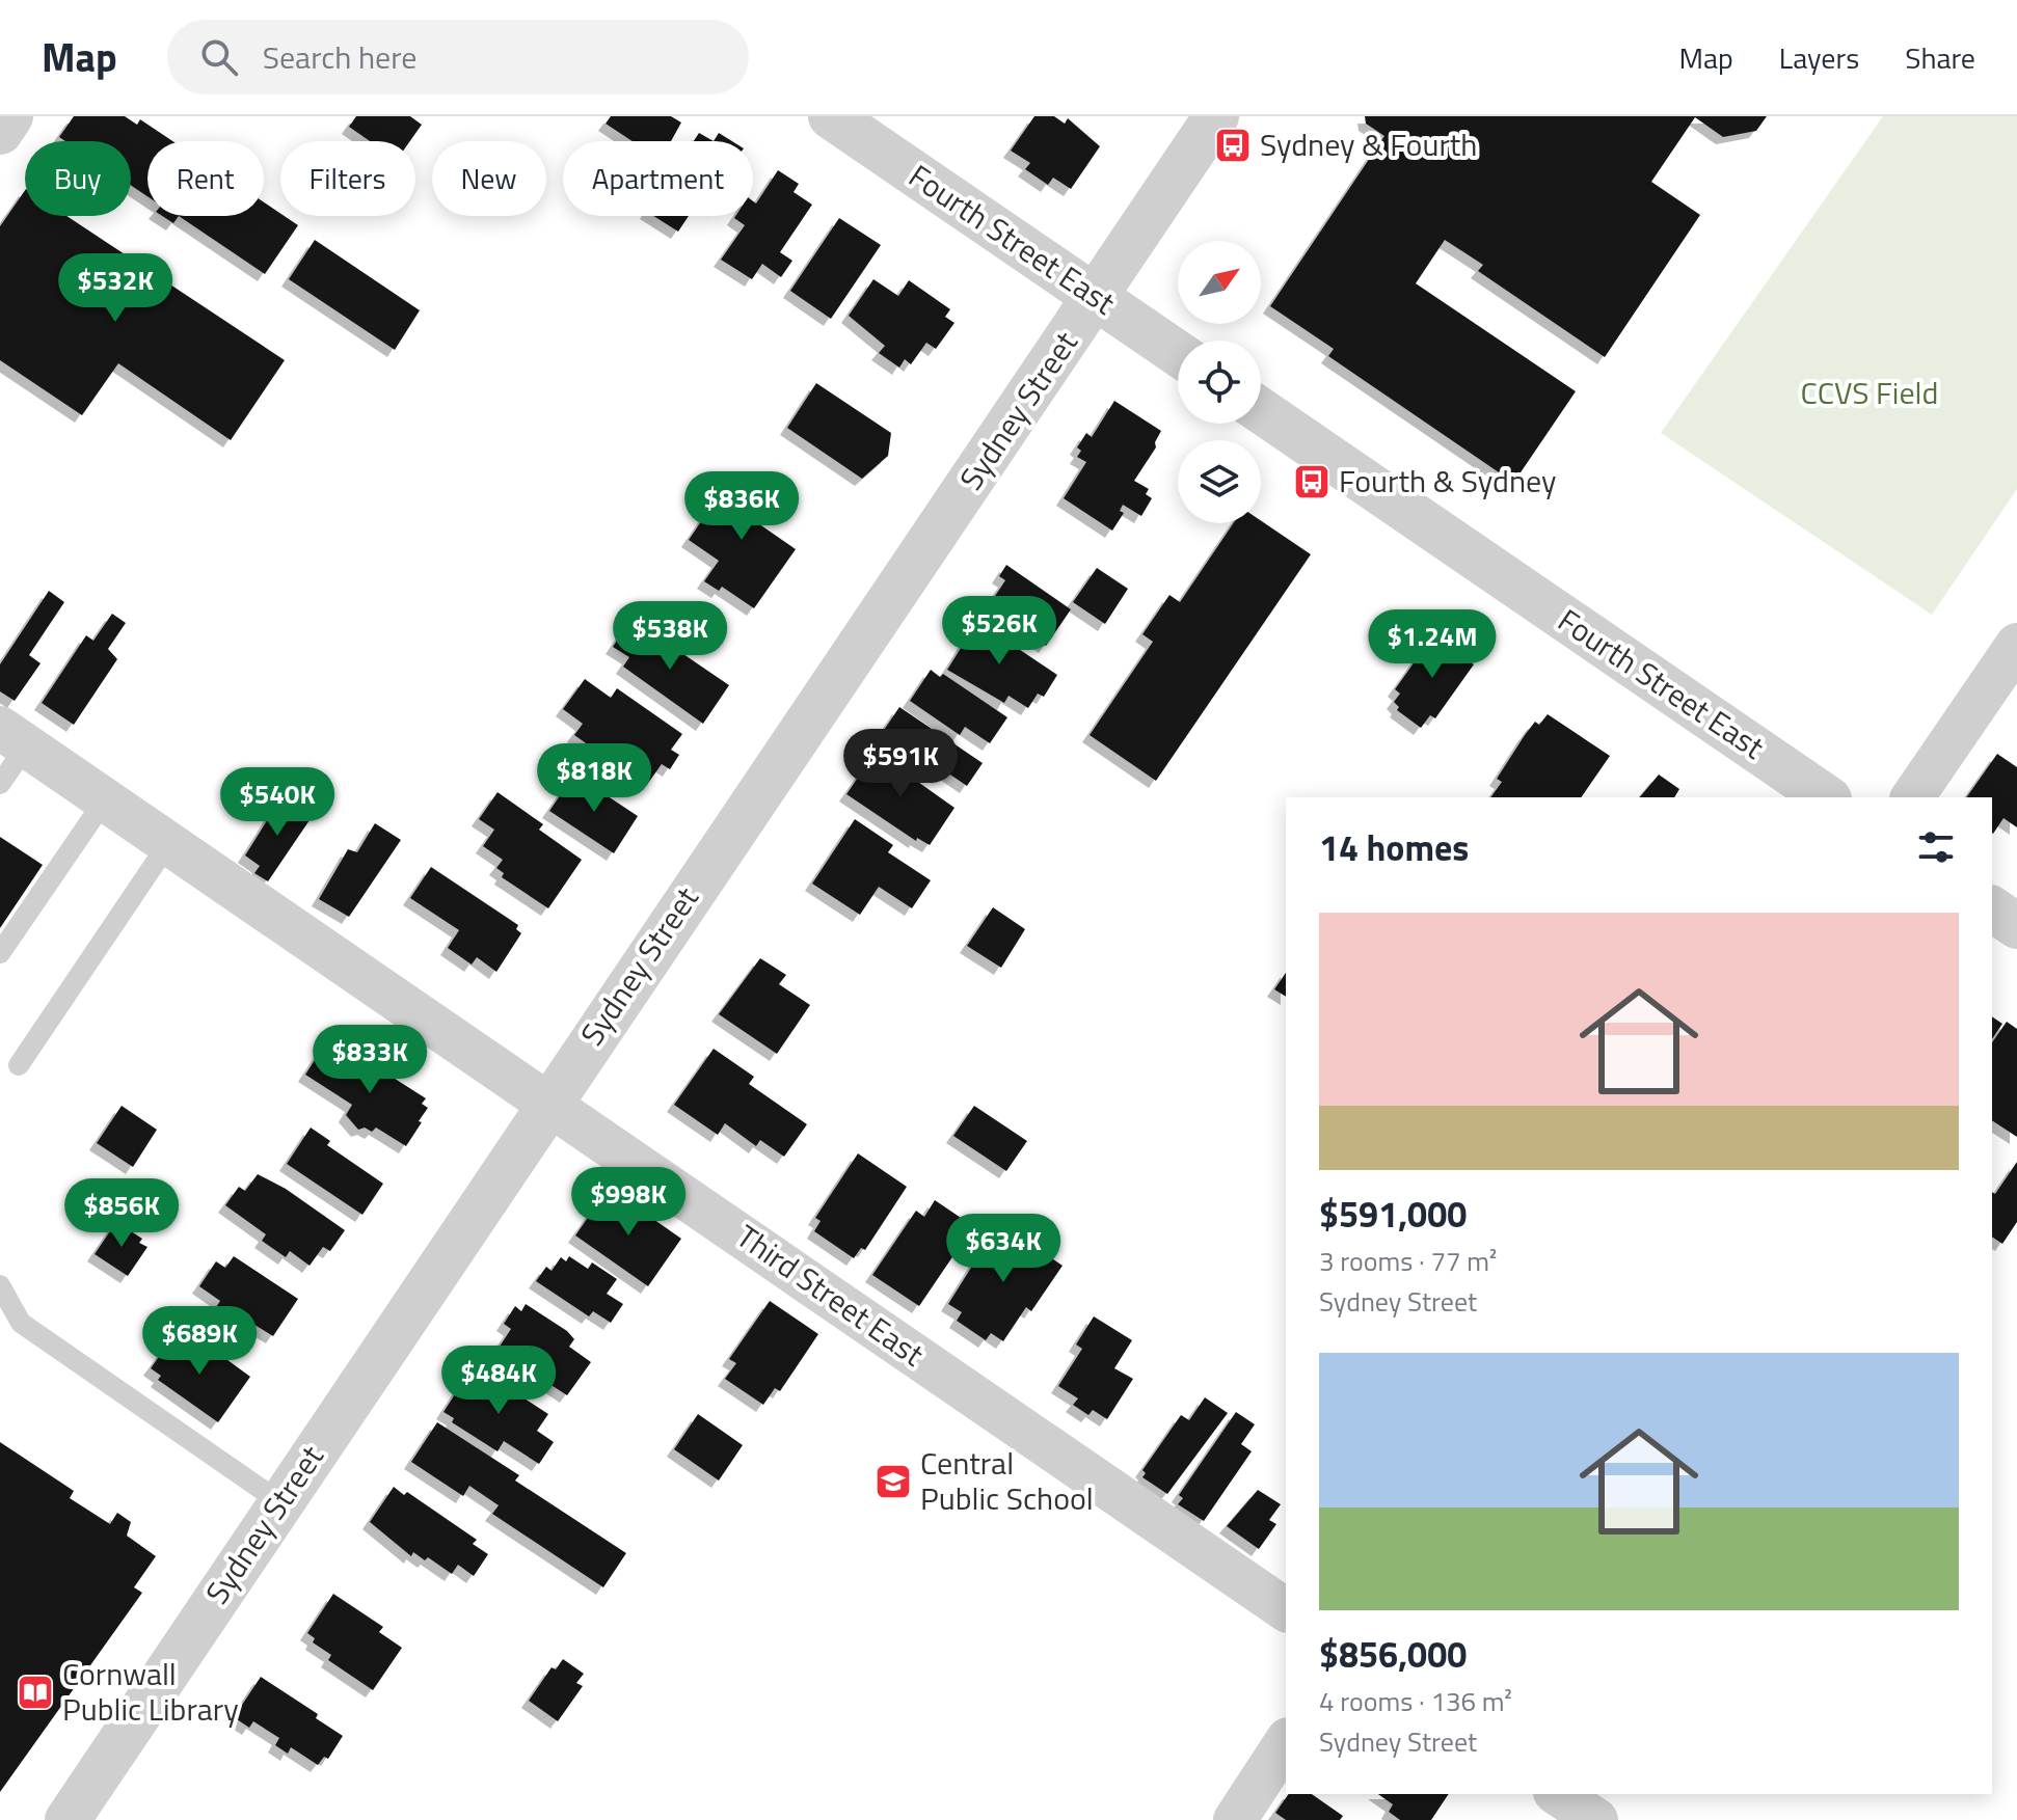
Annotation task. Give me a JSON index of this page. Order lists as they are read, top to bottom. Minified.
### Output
{"streets":{"street":["Fourth Street East","Sydney Street","Third Street East"]},"crossings":[["Fourth Street East","Sydney Street"],["Sydney Street","Third Street East"]],"parks":["CCVS Field"],"places":{"bus stop":["Sydney & Fourth","Fourth & Sydney"],"school or university":["Central Public School"],"library":["Cornwall Public Library"]},"north":"top right","page":{"header":"Map","search":"Search here","nav":["Map","Layers","Share"],"chip":["Buy","Rent","Filters","New","Apartment"],"price":["$532K","$836K","$526K","$538K","$1.24M","$591K","$818K","$540K","$833K","$998K","$856K","$634K","$689K","$484K"],"heading":"14 homes","list":[{"name":"$591,000","note":"3 rooms · 77 m² · Sydney Street"},{"name":"$856,000","note":"4 rooms · 136 m² · Sydney Street"}]}}
